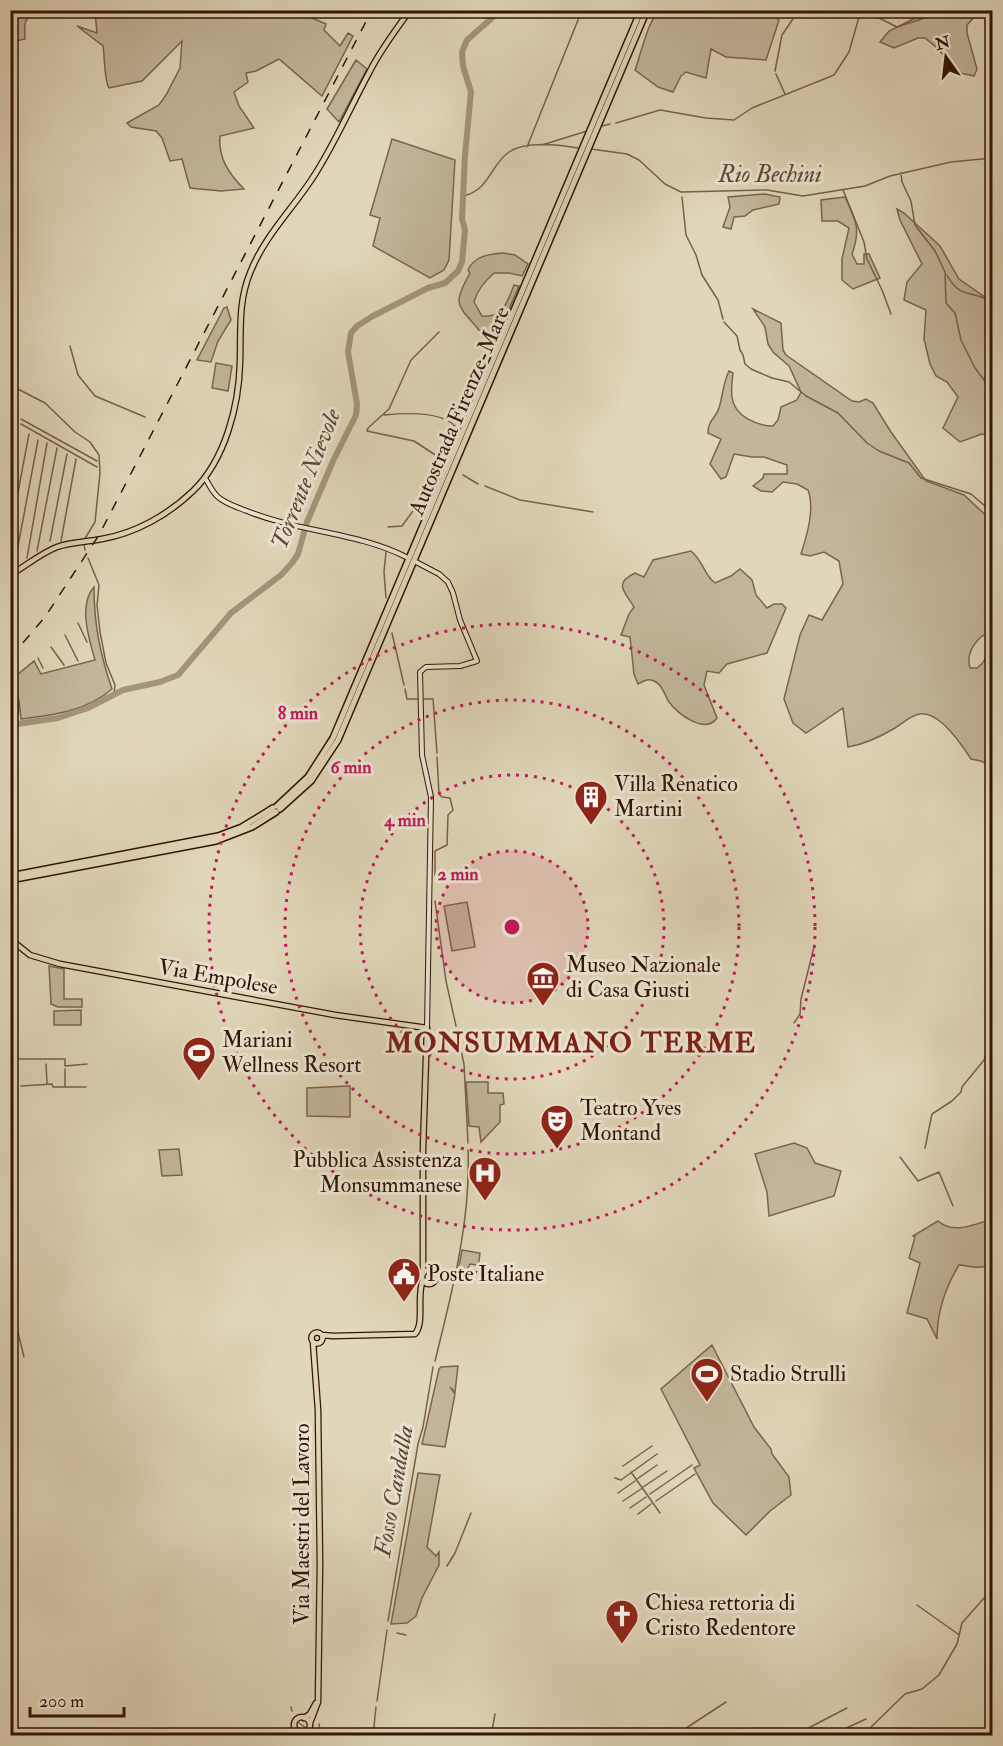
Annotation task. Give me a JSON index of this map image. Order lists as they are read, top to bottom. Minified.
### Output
{"streets":{"highway":["Autostrada Firenze-Mare"],"main road":["Via Empolese","Via Maestri del Lavoro"]},"districts":["MONSUMMANO TERME"],"water":["Rio Bechini","Torrente Nievole","Fosso Candalla"],"places":{"building":["Villa Renatico Martini"],"museum":["Museo Nazionale di Casa Giusti"],"sports":["Mariani Wellness Resort","Stadio Strulli"],"theatre":["Teatro Yves Montand"],"hospital":["Pubblica Assistenza Monsummanese"],"public building":["Poste Italiane"],"church":["Chiesa rettoria di Cristo Redentore"]},"scale_bar":"200 m","north":"top","rings":["8 min","6 min","4 min","2 min"]}
